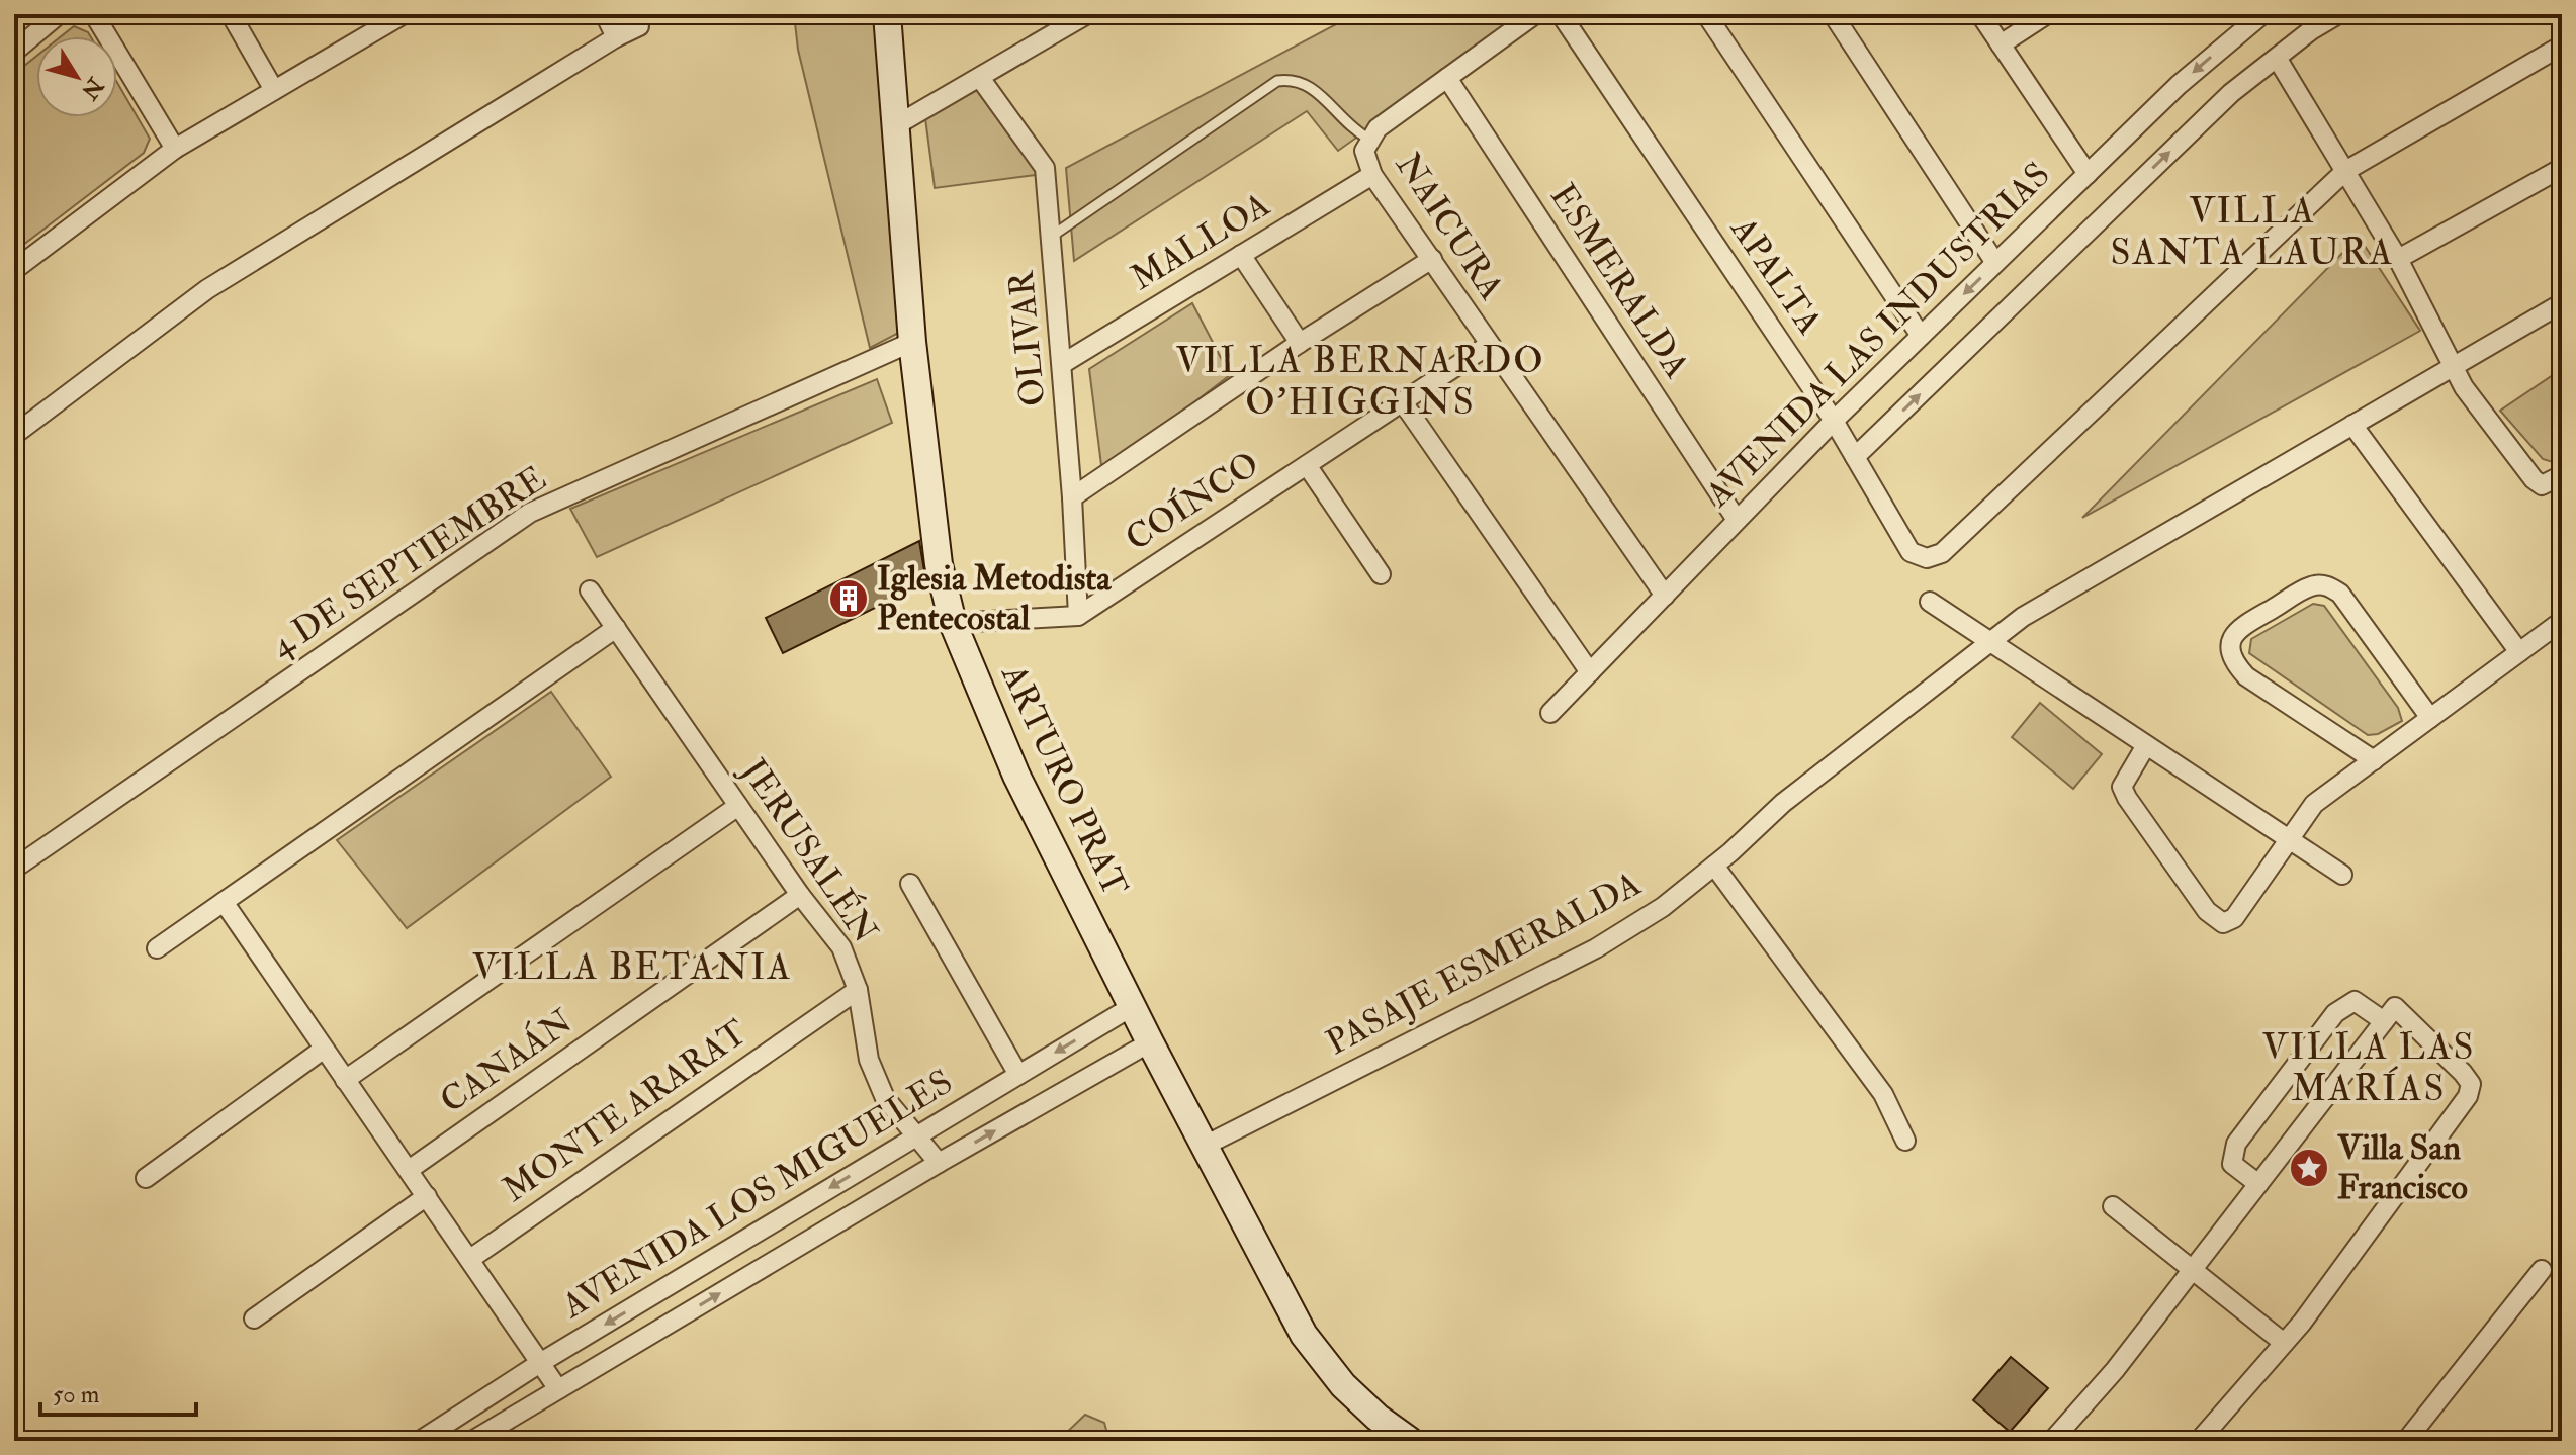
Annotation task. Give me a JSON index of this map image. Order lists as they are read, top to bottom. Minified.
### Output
{"streets":{"main road":["ARTURO PRAT"],"street":["NAICURA","MALLOA","APALTA","ESMERALDA","AVENIDA LAS INDUSTRIAS","OLIVAR","COÍNCO","4 DE SEPTIEMBRE","JERUSALÉN","PASAJE ESMERALDA","CANAÁN","MONTE ARARAT","AVENIDA LOS MIGUELES"]},"crossings":[["NAICURA","MALLOA"],["NAICURA","AVENIDA LAS INDUSTRIAS"],["NAICURA","COÍNCO"],["MALLOA","OLIVAR"],["APALTA","AVENIDA LAS INDUSTRIAS"],["ESMERALDA","AVENIDA LAS INDUSTRIAS"],["OLIVAR","COÍNCO"],["4 DE SEPTIEMBRE","ARTURO PRAT"],["ARTURO PRAT","PASAJE ESMERALDA"],["ARTURO PRAT","AVENIDA LOS MIGUELES"],["JERUSALÉN","CANAÁN"],["JERUSALÉN","MONTE ARARAT"],["JERUSALÉN","AVENIDA LOS MIGUELES"]],"districts":["VILLA SANTA LAURA","VILLA BERNARDO O'HIGGINS","VILLA BETANIA","VILLA LAS MARÍAS"],"places":{"building":["Iglesia Metodista Pentecostal"],"place":["Villa San Francisco"]},"scale_bar":"50 m","north":"bottom right"}
